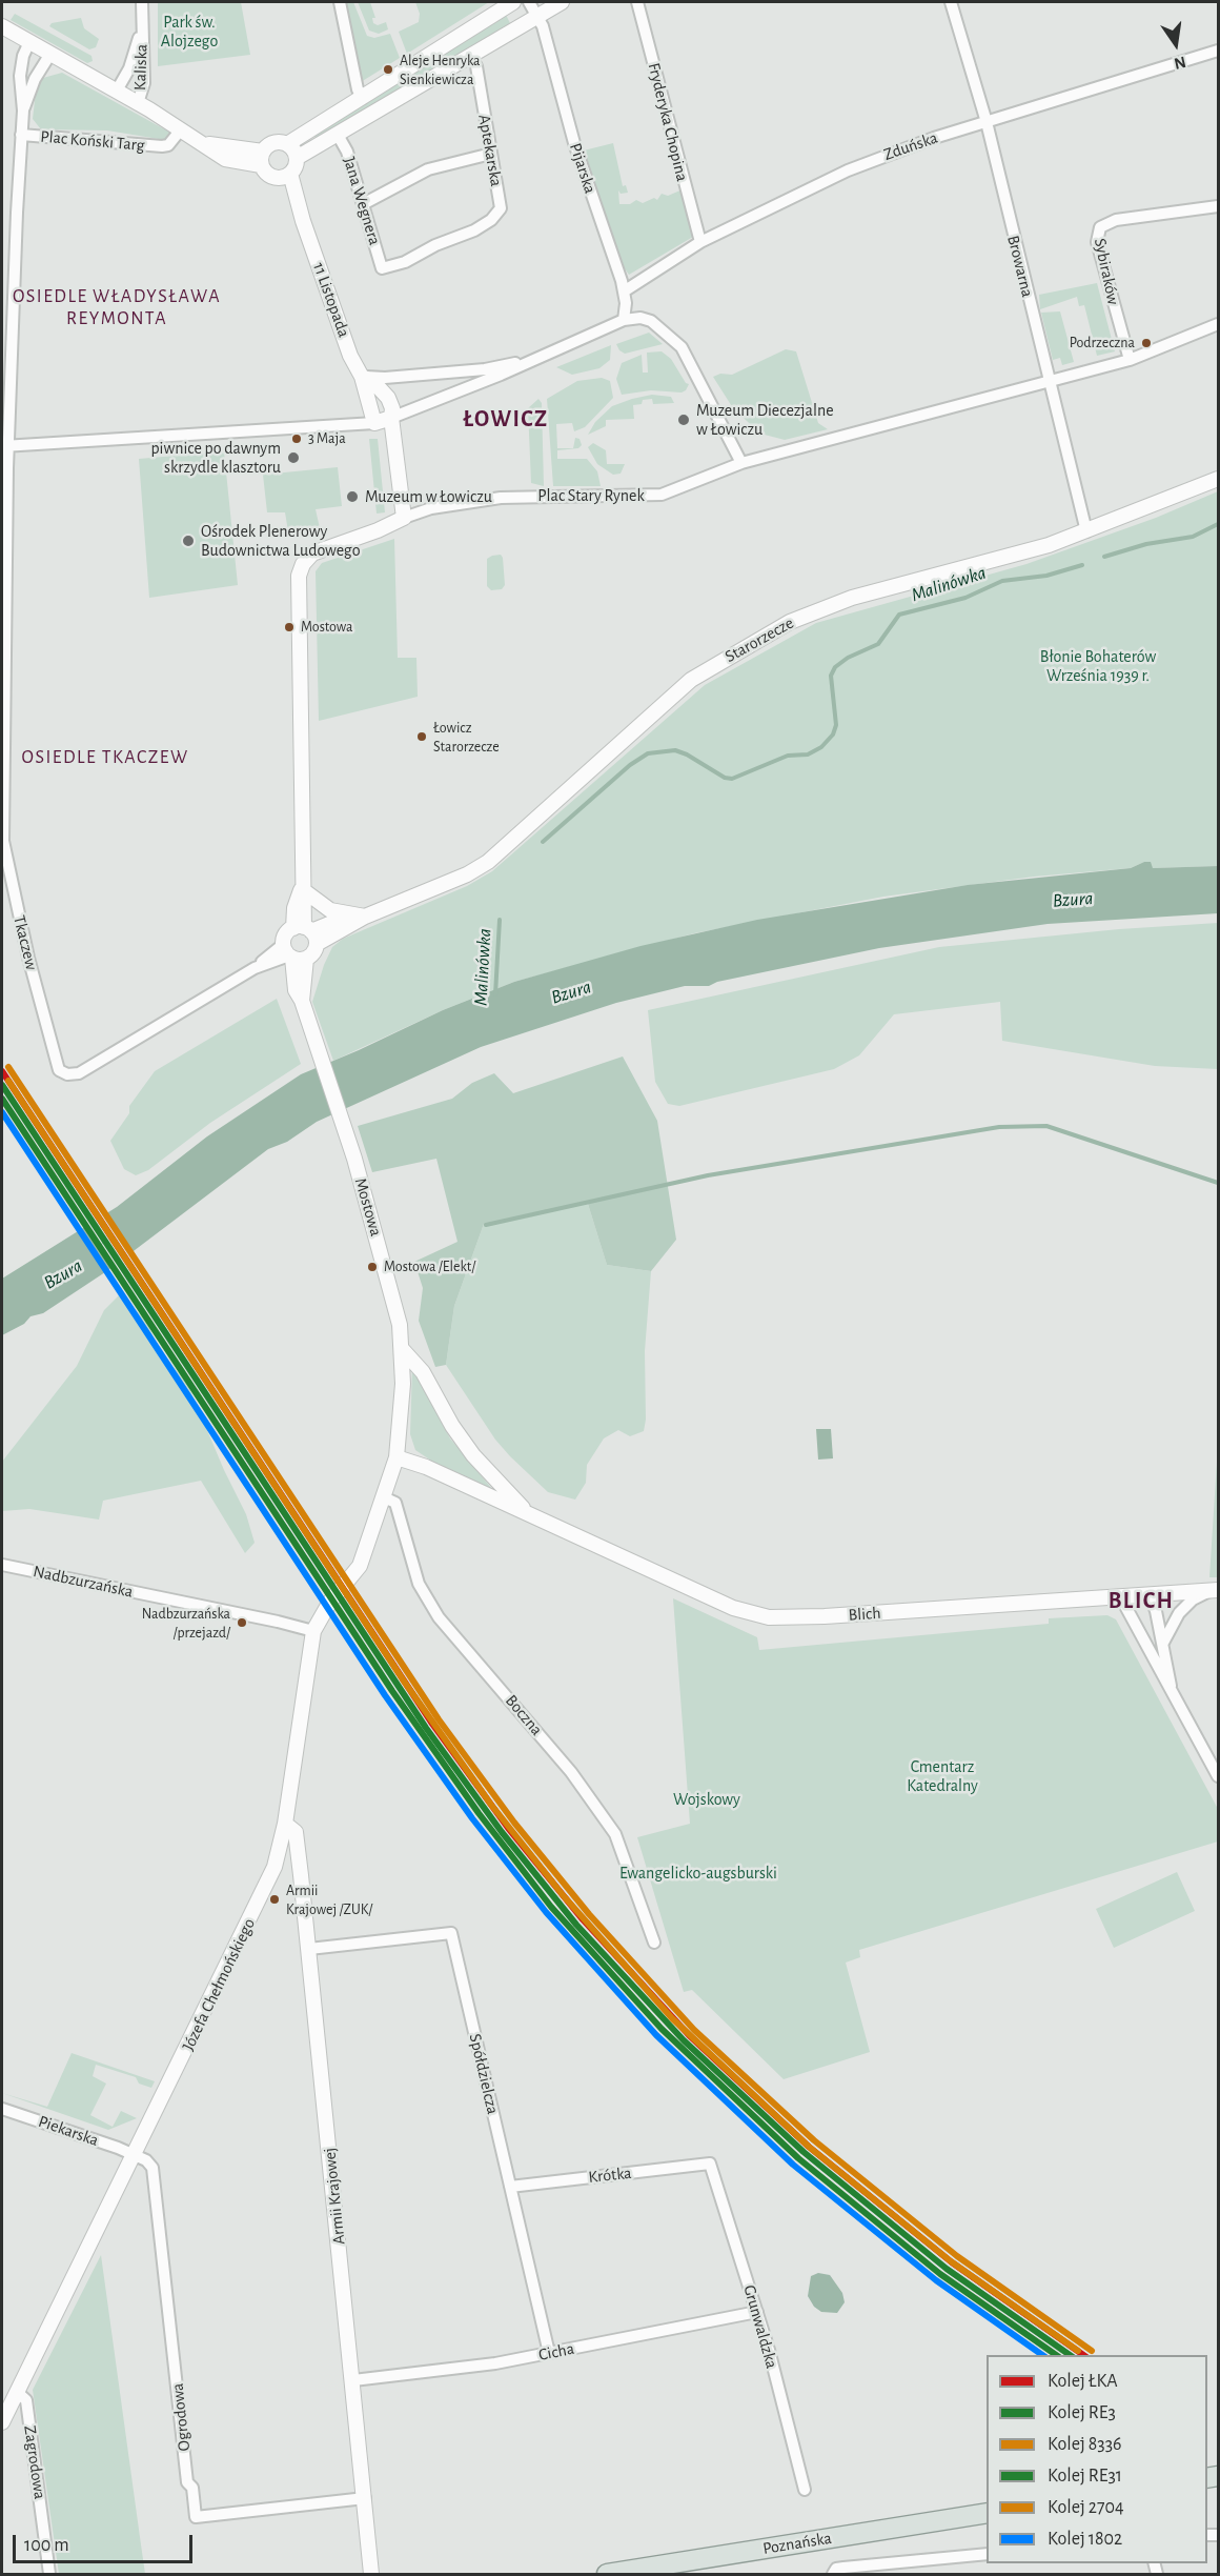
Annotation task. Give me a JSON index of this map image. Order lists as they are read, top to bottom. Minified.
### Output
{"streets":{"main road":["Poznańska"],"street":["Kaliska","Fryderyka Chopina","Plac Koński Targ","Zduńska","Aptekarska","Pijarska","Jana Wegnera","Browarna","Sybiraków","11 Listopada","Plac Stary Rynek","Starorzecze","Tkaczew","Mostowa","Nadbzurzańska","Blich","Boczna","Józefa Chełmońskiego","Spółdzielcza","Piekarska","Krótka","Armii Krajowej","Grunwaldzka","Cicha","Ogrodowa","Zagrodowa"]},"crossings":[["Kaliska","Plac Koński Targ"],["Fryderyka Chopina","Zduńska"],["Plac Koński Targ","11 Listopada"],["Plac Koński Targ","Tkaczew"],["Zduńska","Pijarska"],["Zduńska","Browarna"],["Aptekarska","Jana Wegnera"],["Browarna","Starorzecze"],["Tkaczew","Mostowa"],["Mostowa","Blich"],["Mostowa","Józefa Chełmońskiego"],["Nadbzurzańska","Józefa Chełmońskiego"],["Blich","Józefa Chełmońskiego"],["Boczna","Józefa Chełmońskiego"],["Józefa Chełmońskiego","Piekarska"],["Józefa Chełmońskiego","Armii Krajowej"],["Józefa Chełmońskiego","Ogrodowa"],["Józefa Chełmońskiego","Zagrodowa"],["Spółdzielcza","Krótka"],["Spółdzielcza","Armii Krajowej"],["Spółdzielcza","Cicha"],["Piekarska","Ogrodowa"],["Krótka","Grunwaldzka"],["Armii Krajowej","Cicha"],["Armii Krajowej","Ogrodowa"],["Grunwaldzka","Cicha"]],"districts":["OSIEDLE WŁADYSŁAWA REYMONTA","ŁOWICZ","OSIEDLE TKACZEW","BLICH"],"water":["Malinówka","Bzura"],"parks":["Park św. Alojzego","Błonie Bohaterów Września 1939 r.","Cmentarz Katedralny","Wojskowy","Ewangelicko-augsburski"],"places":["Aleje Henryka Sienkiewicza","Podrzeczna","Muzeum Diecezjalne w Łowiczu","3 Maja","piwnice po dawnym skrzydle klasztoru","Muzeum w Łowiczu","Ośrodek Plenerowy Budownictwa Ludowego","Mostowa","Łowicz Starorzecze","Mostowa /Elekt/","Nadbzurzańska /przejazd/","Armii Krajowej /ZUK/"],"lines":["rail line 8336","rail line ŁKA","rail line 2704","rail line RE3","rail line RE31","rail line 1802"],"legend":["Kolej ŁKA","Kolej RE3","Kolej 8336","Kolej RE31","Kolej 2704","Kolej 1802"],"scale_bar":"100 m","north":"bottom"}
